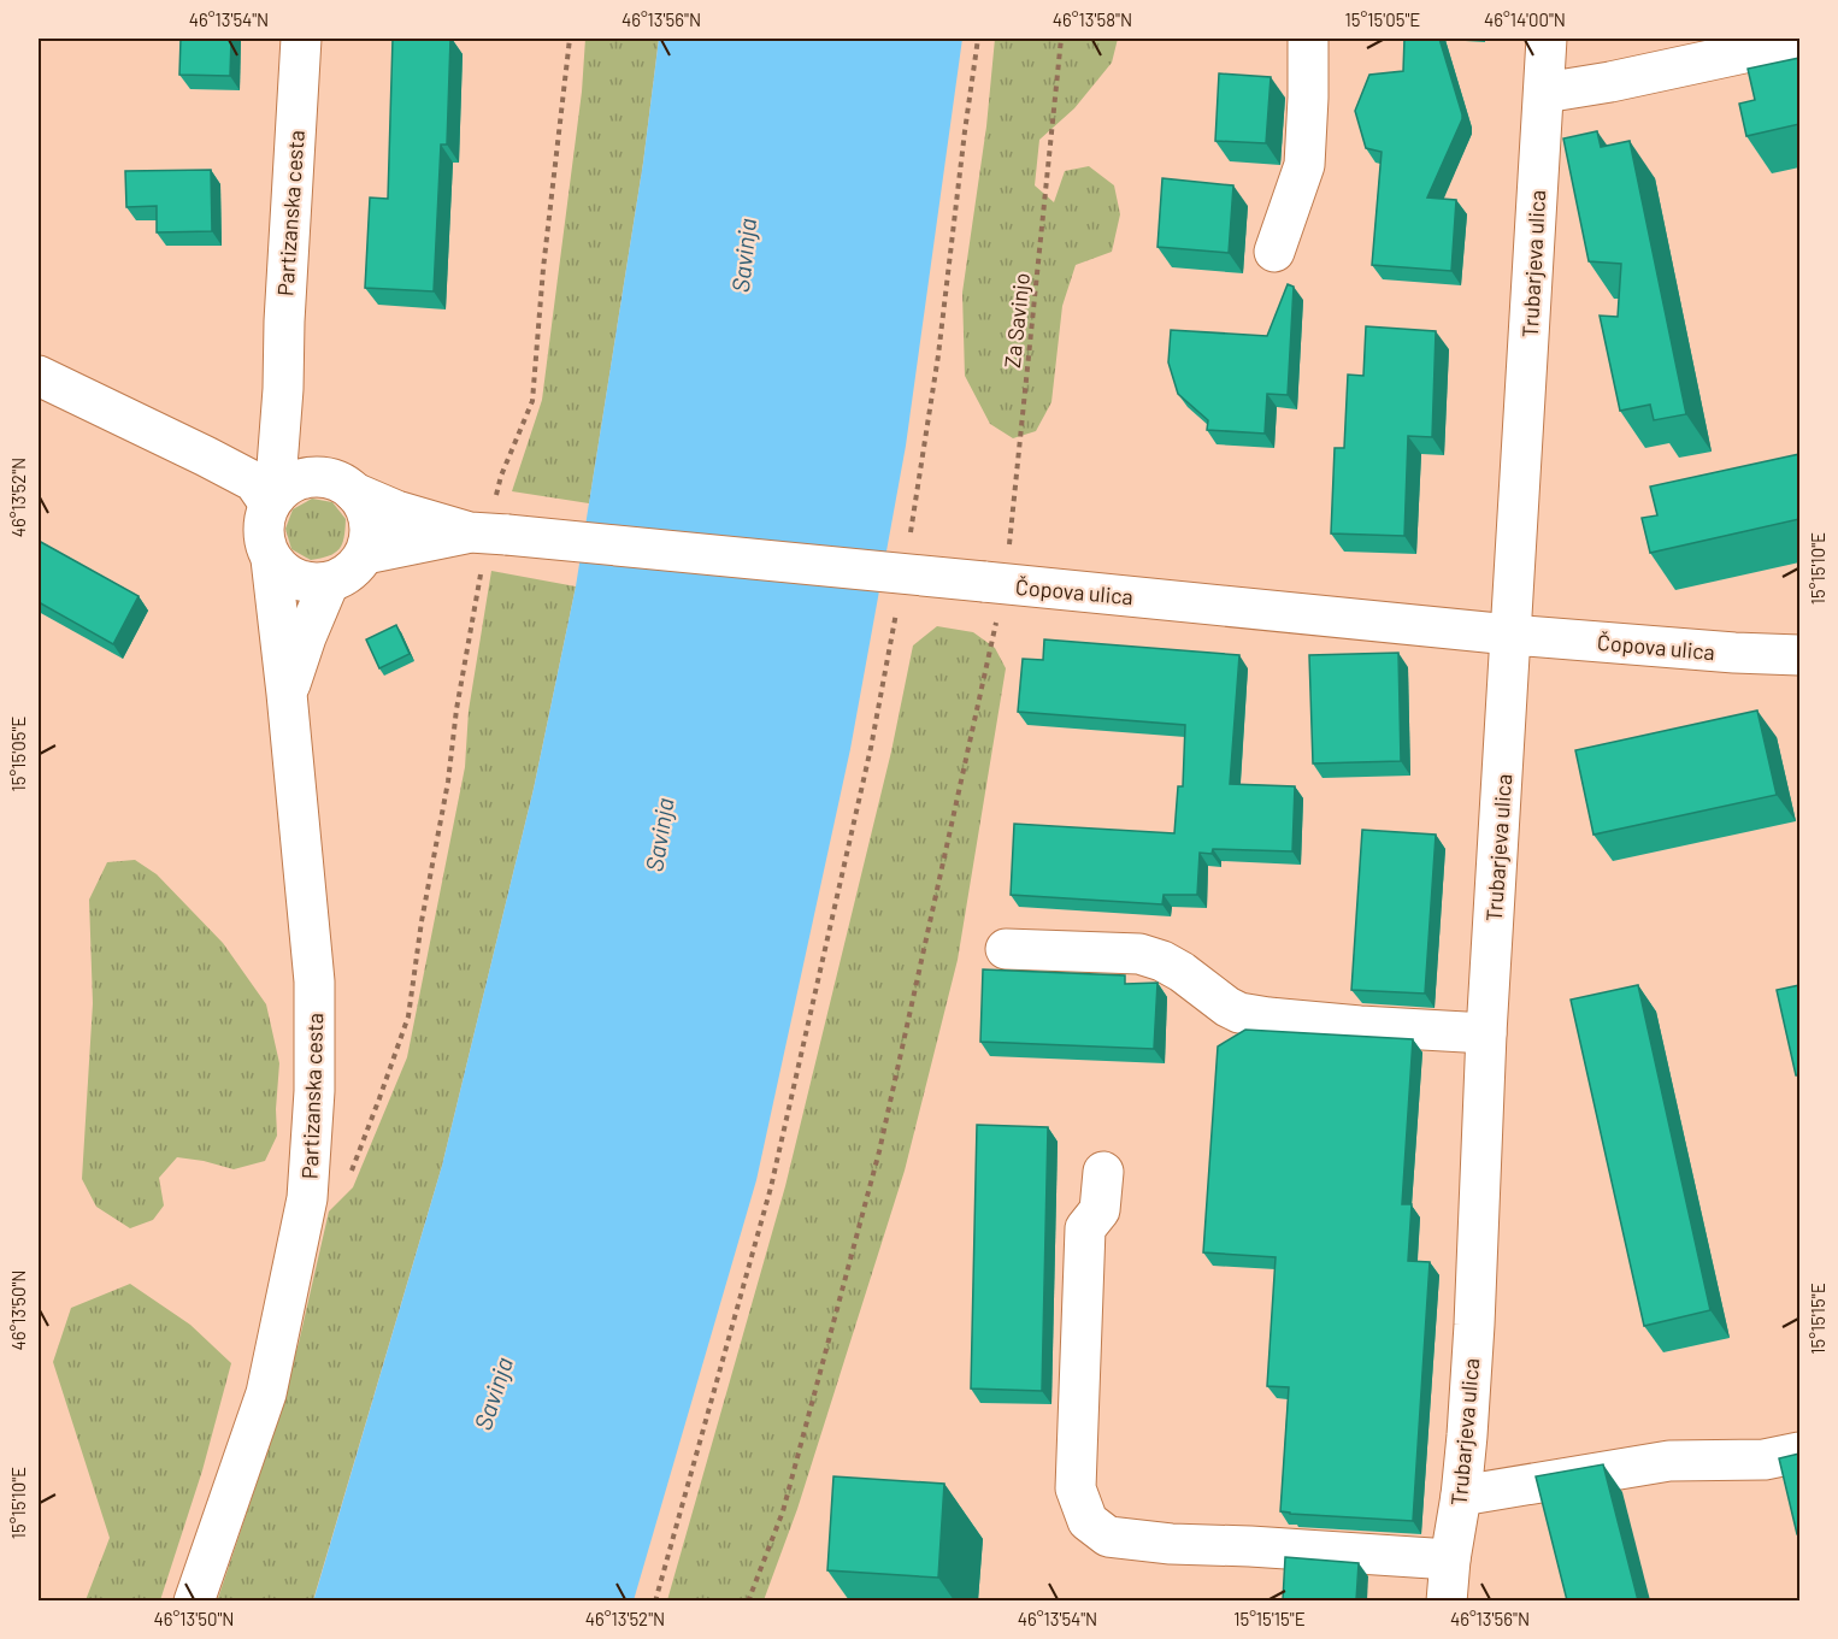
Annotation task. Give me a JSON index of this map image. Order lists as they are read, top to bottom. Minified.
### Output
{"streets":{"street":["Partizanska cesta","Trubarjeva ulica","Čopova ulica"],"path":["Za Savinjo"]},"crossings":[["Partizanska cesta","Čopova ulica"],["Trubarjeva ulica","Čopova ulica"],["Za Savinjo","Čopova ulica"]],"water":["Savinja"],"coordinates":["46°13'54\"N","46°13'56\"N","46°13'58\"N","15°15'05\"E","46°14'00\"N","46°13'52\"N","15°15'10\"E","46°13'50\"N","15°15'15\"E"]}
